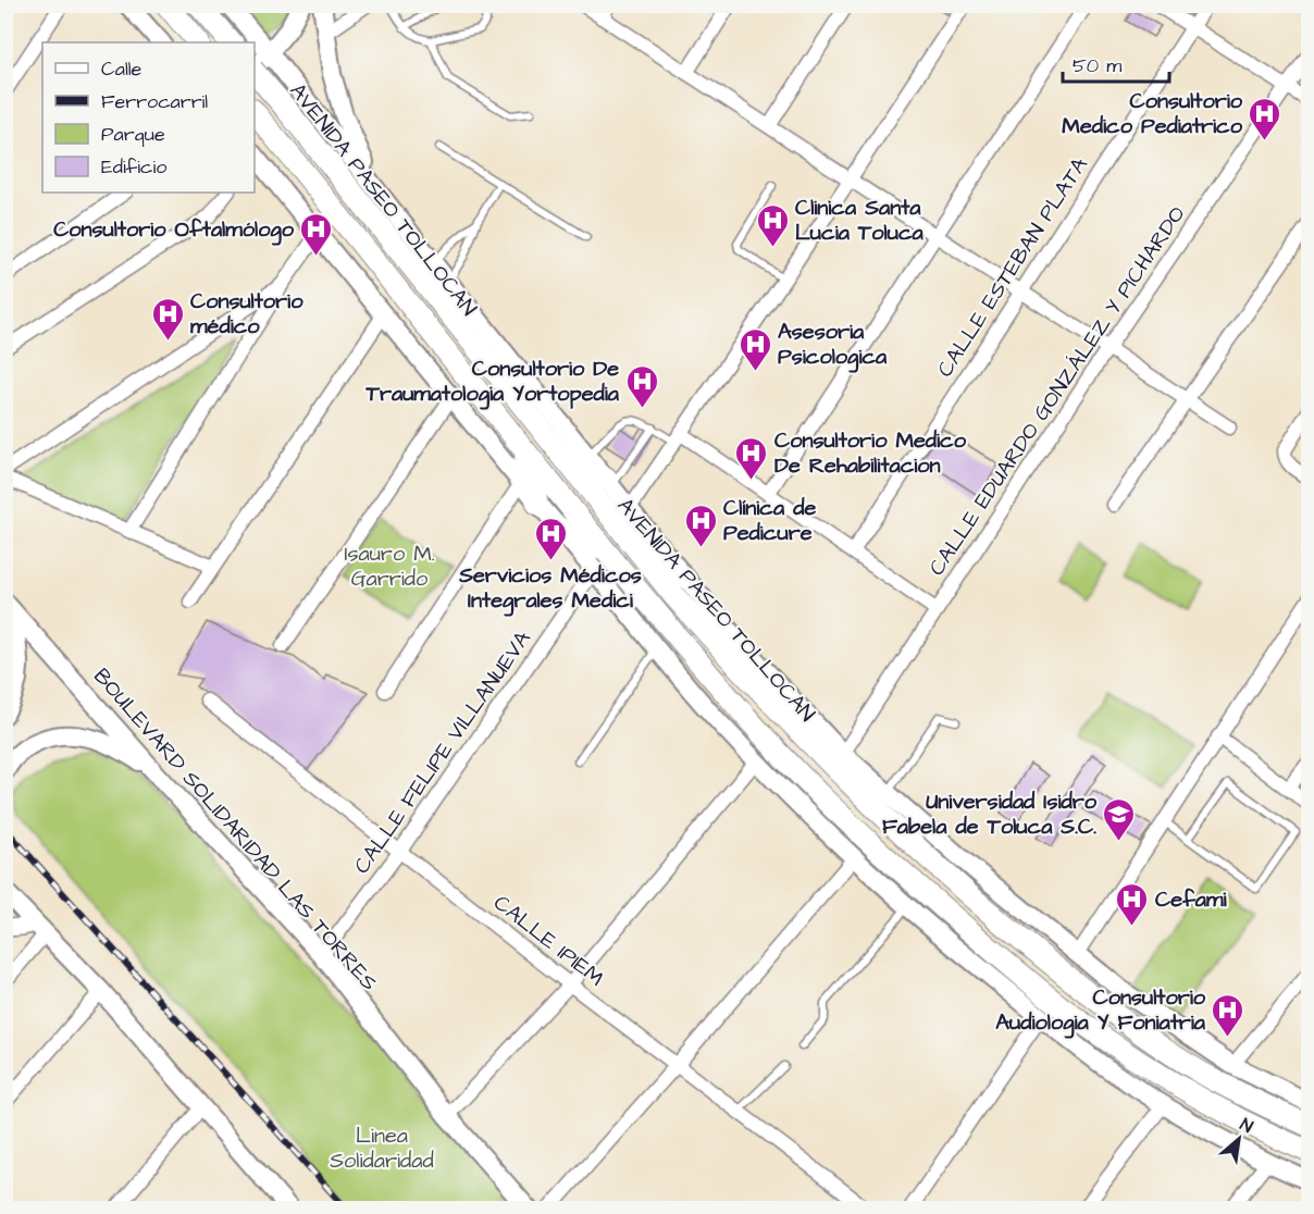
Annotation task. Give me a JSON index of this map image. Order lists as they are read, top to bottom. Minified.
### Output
{"streets":{"highway":["AVENIDA PASEO TOLLOCAN"],"main road":["BOULEVARD SOLIDARIDAD LAS TORRES"],"street":["CALLE ESTEBAN PLATA","CALLE EDUARDO GONZÁLEZ Y PICHARDO","CALLE FELIPE VILLANUEVA","CALLE IPIEM"]},"crossings":[["AVENIDA PASEO TOLLOCAN","CALLE EDUARDO GONZÁLEZ Y PICHARDO"],["CALLE FELIPE VILLANUEVA","BOULEVARD SOLIDARIDAD LAS TORRES"],["CALLE FELIPE VILLANUEVA","CALLE IPIEM"]],"parks":["Isauro M. Garrido","Linea Solidaridad"],"places":{"hospital":["Consultorio Medico Pediatrico","Clinica Santa Lucia Toluca","Consultorio Oftalmólogo","Consultorio médico","Asesoria Psicologica","Consultorio De Traumatologia Yortopedia","Consultorio Medico De Rehabilitacion","Clínica de Pedicure","Servicios Médicos Integrales Medici","Cefami","Consultorio Audiologia Y Foniatria"],"school or university":["Universidad Isidro Fabela de Toluca S.C."]},"legend":["Calle","Ferrocarril","Parque","Edificio"],"scale_bar":"50 m","north":"top right"}
